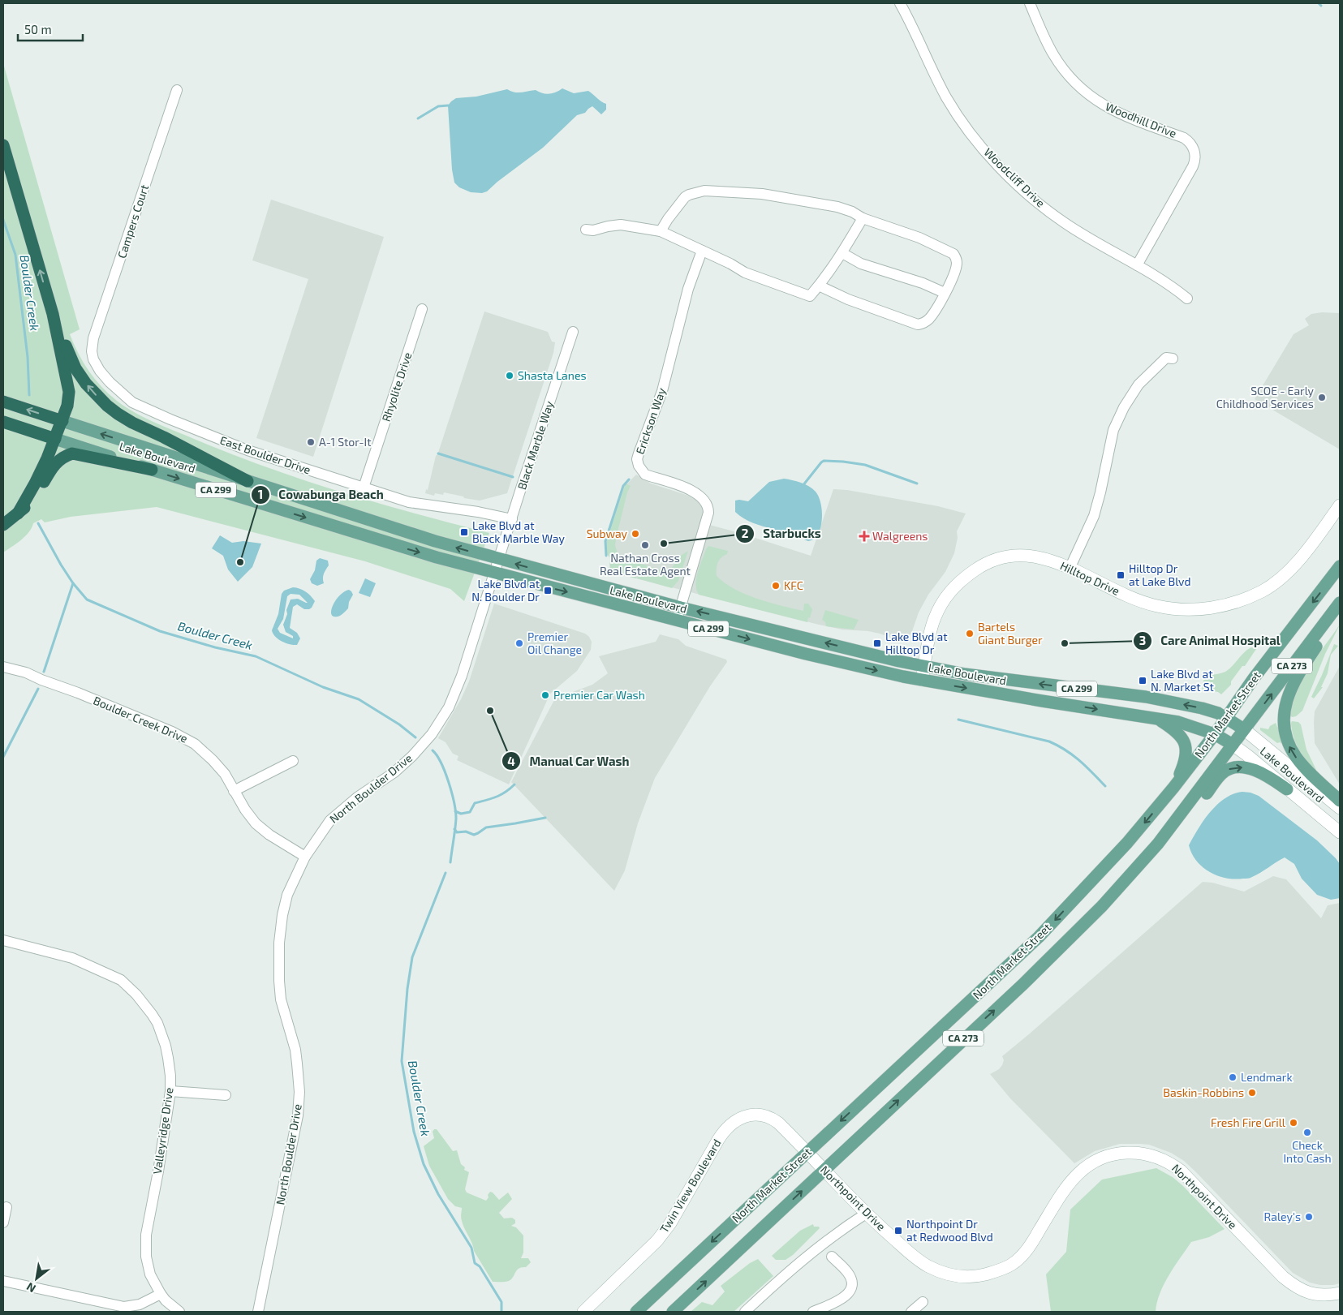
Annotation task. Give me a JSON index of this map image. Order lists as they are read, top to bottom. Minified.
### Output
{"streets":{"highway":["Lake Boulevard","CA 299"],"main road":["CA 273","North Market Street"],"street":["Woodhill Drive","Woodcliff Drive","Campers Court","Rhyolite Drive","Erickson Way","Black Marble Way","East Boulder Drive","Hilltop Drive","Boulder Creek Drive","North Boulder Drive","Valleyridge Drive","Twin View Boulevard","Northpoint Drive"]},"crossings":[["Woodhill Drive","Woodcliff Drive"],["Campers Court","East Boulder Drive"],["Rhyolite Drive","East Boulder Drive"],["Erickson Way","Lake Boulevard"],["Black Marble Way","East Boulder Drive"],["Black Marble Way","Lake Boulevard"],["Black Marble Way","North Boulder Drive"],["Lake Boulevard","Hilltop Drive"],["Lake Boulevard","North Market Street"],["Lake Boulevard","North Boulder Drive"],["North Market Street","Twin View Boulevard"],["North Market Street","Northpoint Drive"],["Boulder Creek Drive","North Boulder Drive"],["Twin View Boulevard","Northpoint Drive"]],"water":["Boulder Creek"],"places":{"other":["Shasta Lanes","SCOE - Early Childhood Services","A-1 Stor-It","Subway","Starbucks","Nathan Cross Real Estate Agent","Cowabunga Beach","KFC","Bartels Giant Burger","Premier Oil Change","Care Animal Hospital","Premier Car Wash","Manual Car Wash","Lendmark","Baskin-Robbins","Fresh Fire Grill","Check Into Cash","Raley's"],"transit":["Lake Blvd at Black Marble Way","Hilltop Dr at Lake Blvd","Lake Blvd at N. Boulder Dr","Lake Blvd at Hilltop Dr","Lake Blvd at N. Market St","Northpoint Dr at Redwood Blvd"],"health":["Walgreens"]},"scale_bar":"50 m","north":"bottom left"}
